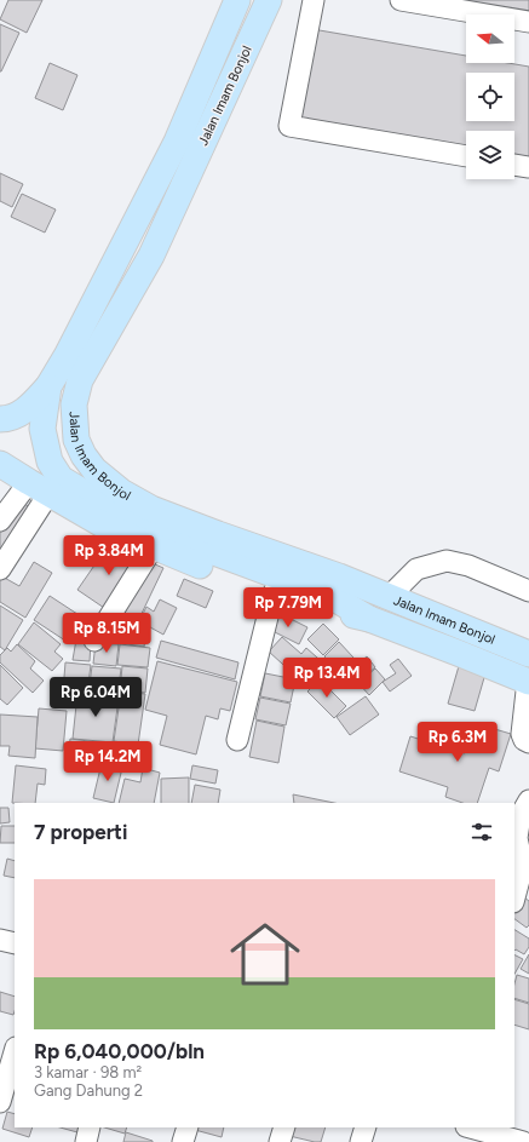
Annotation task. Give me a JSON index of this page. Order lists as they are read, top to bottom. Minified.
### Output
{"streets":{"main road":["Jalan Imam Bonjol"]},"north":"left","page":{"price":["Rp 3.84M","Rp 7.79M","Rp 8.15M","Rp 13.4M","Rp 6.04M","Rp 6.3M","Rp 14.2M"],"heading":"7 properti","list":[{"name":"Rp 6,040,000/bln","note":"3 kamar · 98 m² · Gang Dahung 2"}]}}
